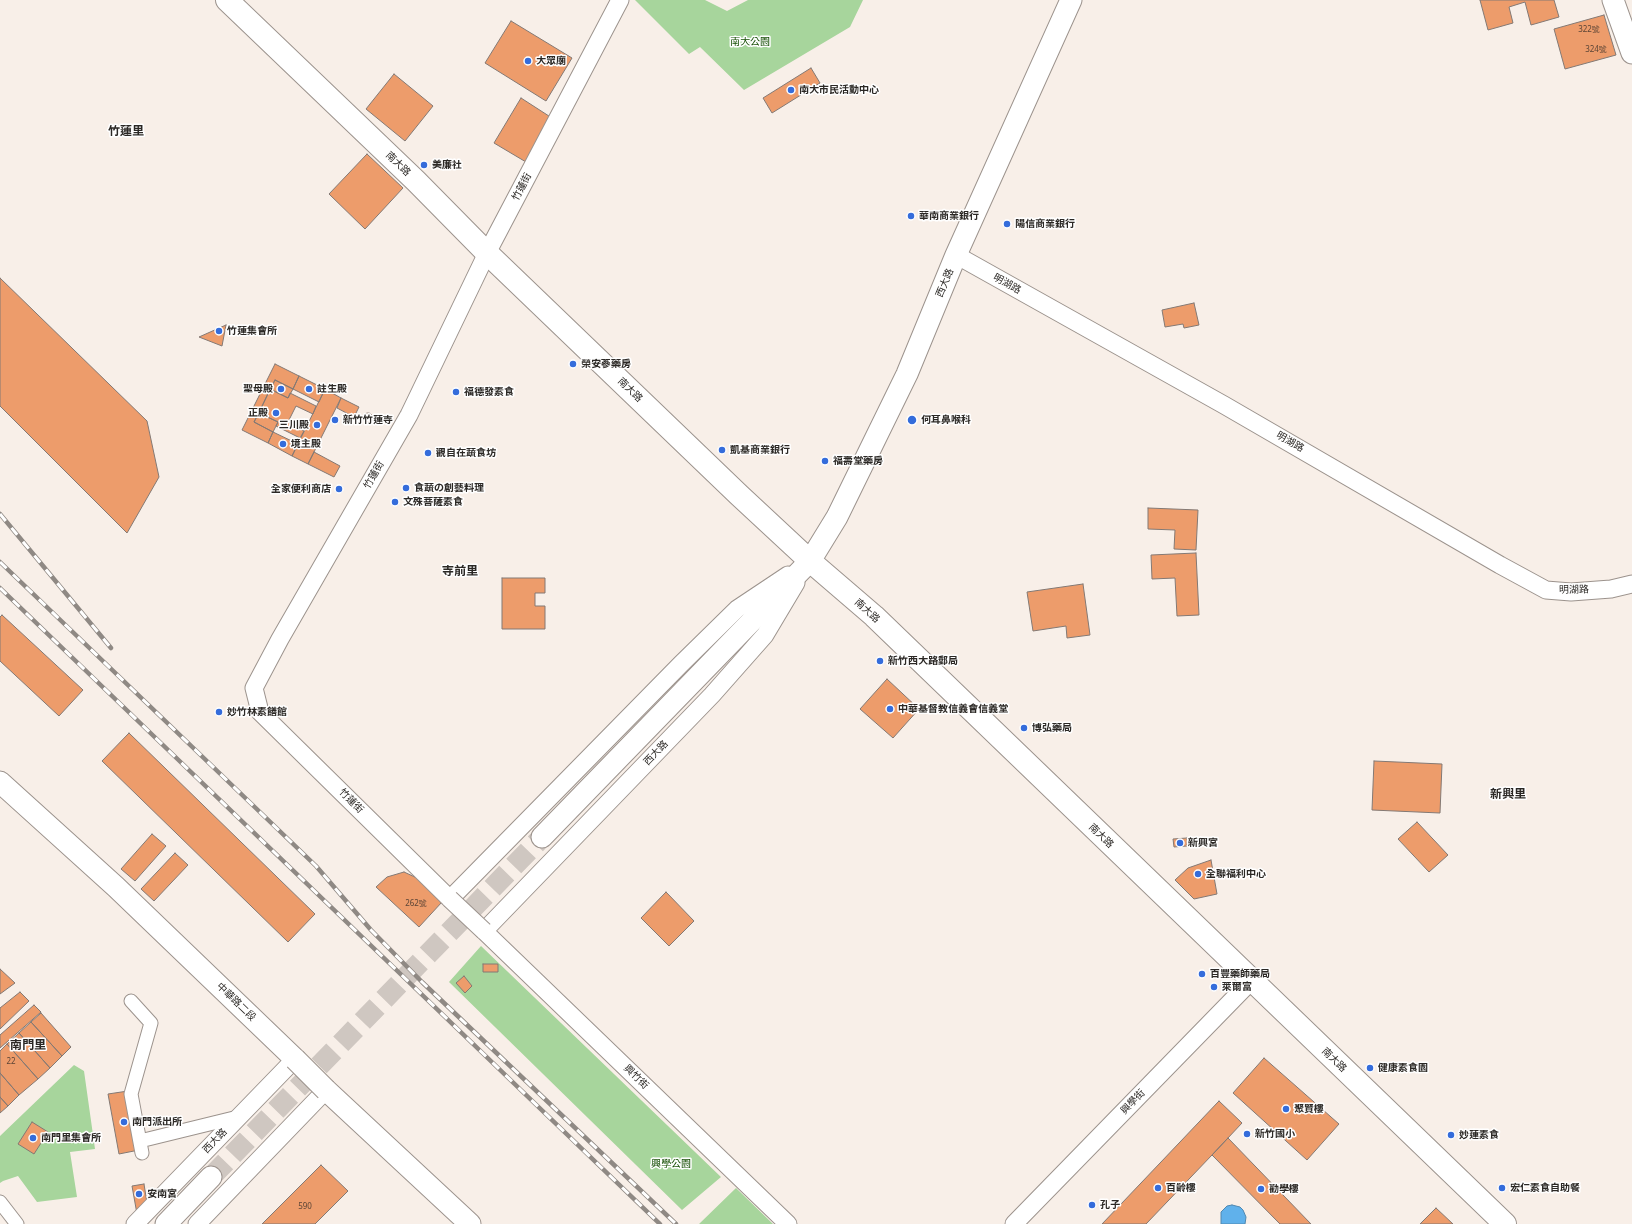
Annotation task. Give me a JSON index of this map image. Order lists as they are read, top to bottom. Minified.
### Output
{"streets":{"main road":["南大路"],"street":["竹蓮街","西大路","明湖路","中華路二段","興竹街","興學街"]},"crossings":[["南大路","竹蓮街"],["南大路","西大路"],["南大路","興學街"],["竹蓮街","西大路"],["竹蓮街","興竹街"],["西大路","明湖路"],["西大路","中華路二段"],["西大路","興竹街"]],"districts":["竹蓮里","寺前里","新興里","南門里"],"parks":["南大公園","興學公園"],"places":["大眾廟","南大市民活動中心","美廉社","華南商業銀行","陽信商業銀行","竹蓮集會所","榮安蔘藥房","聖母殿","註生殿","福德發素食","正殿","新竹竹蓮寺","何耳鼻喉科","三川殿","境主殿","凱基商業銀行","觀自在蔬食坊","福壽堂藥房","食蔬の創藝料理","全家便利商店","文殊菩薩素食","新竹西大路郵局","中華基督教信義會信義堂","妙竹林素饍館","博弘藥局","新興宮","全聯福利中心","百豐藥師藥局","萊爾富","健康素食園","聚賢樓","南門派出所","新竹國小","妙蓮素食","南門里集會所","百齡樓","宏仁素食自助餐","勸學樓","安南宮","孔子"],"house_numbers":["322號","324號","262號","22","590"]}
